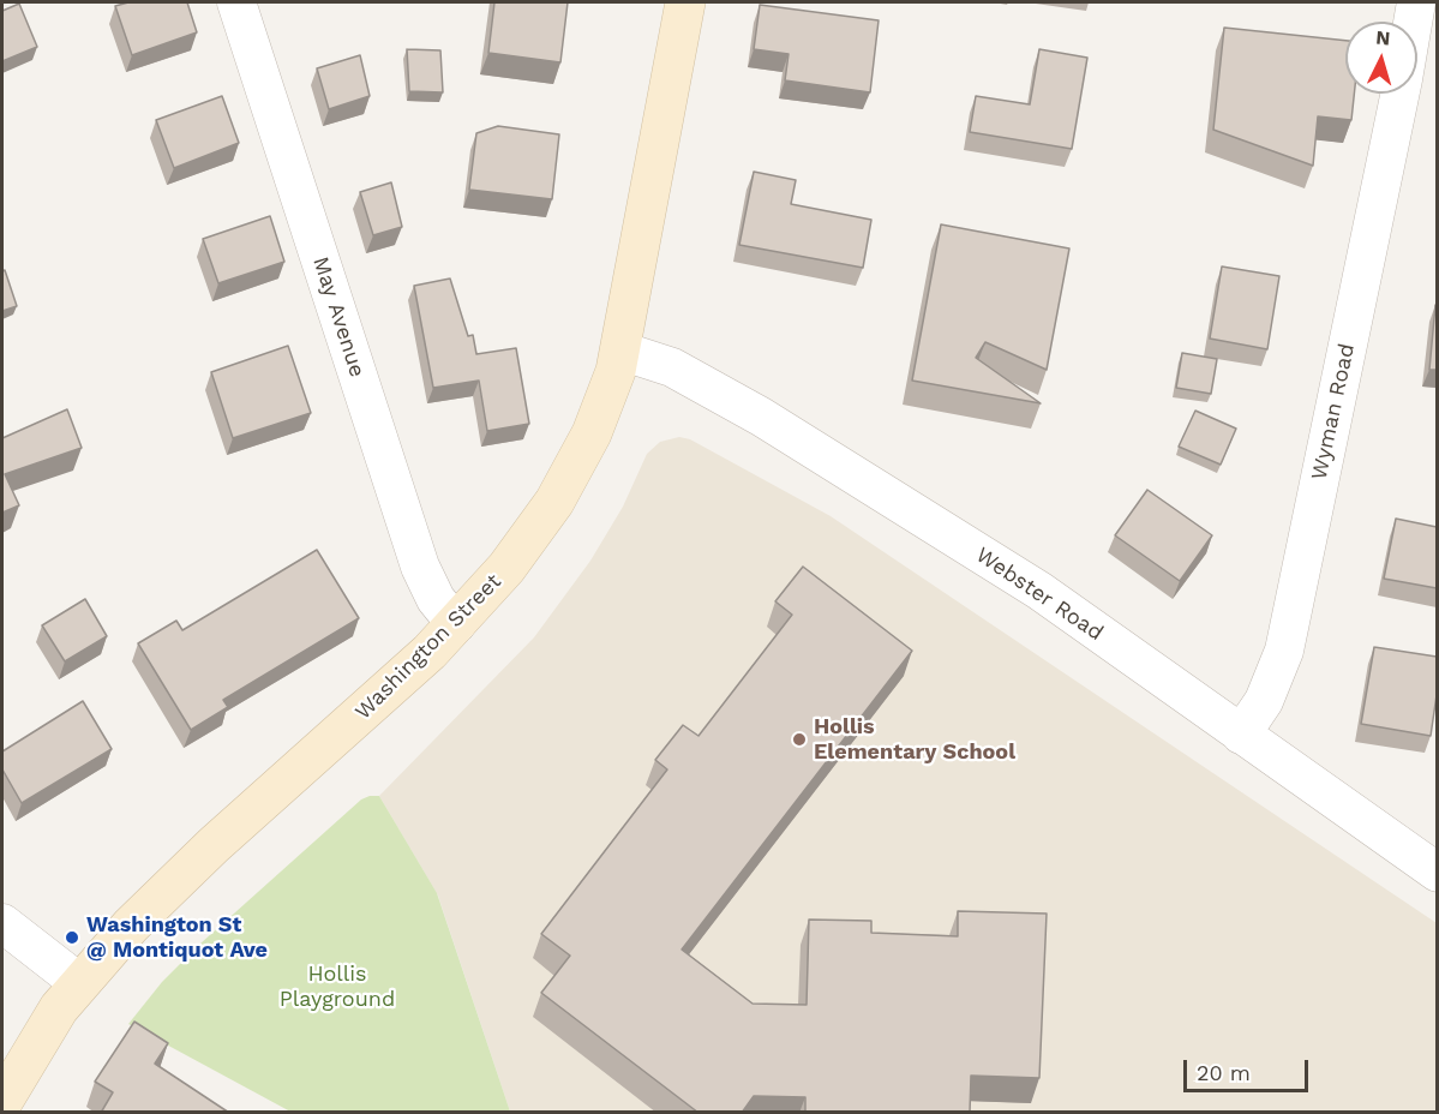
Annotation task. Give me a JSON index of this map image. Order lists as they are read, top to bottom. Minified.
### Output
{"streets":{"main road":["Washington Street"],"street":["May Avenue","Wyman Road","Webster Road"]},"crossings":[["May Avenue","Washington Street"],["Wyman Road","Webster Road"],["Webster Road","Washington Street"]],"parks":["Hollis Playground"],"places":["Hollis Elementary School","Washington St @ Montiquot Ave"],"scale_bar":"20 m","north":"top"}
